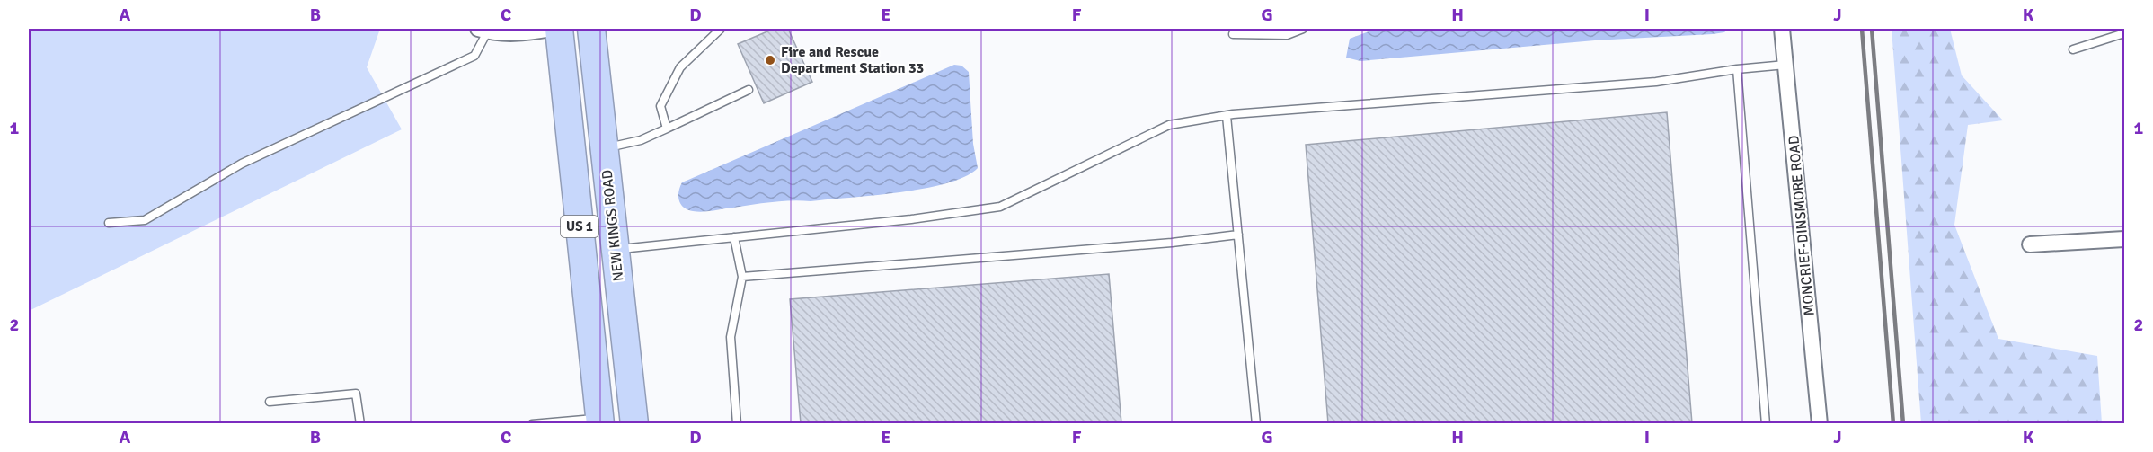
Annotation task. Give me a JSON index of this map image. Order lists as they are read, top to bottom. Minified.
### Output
{"streets":{"highway":["NEW KINGS ROAD","US 1"],"street":["MONCRIEF-DINSMORE ROAD"]},"places":["Fire and Rescue Department Station 33"],"grid":{"columns":["A","B","C","D","E","F","G","H","I","J","K"],"rows":["1","2"]}}
